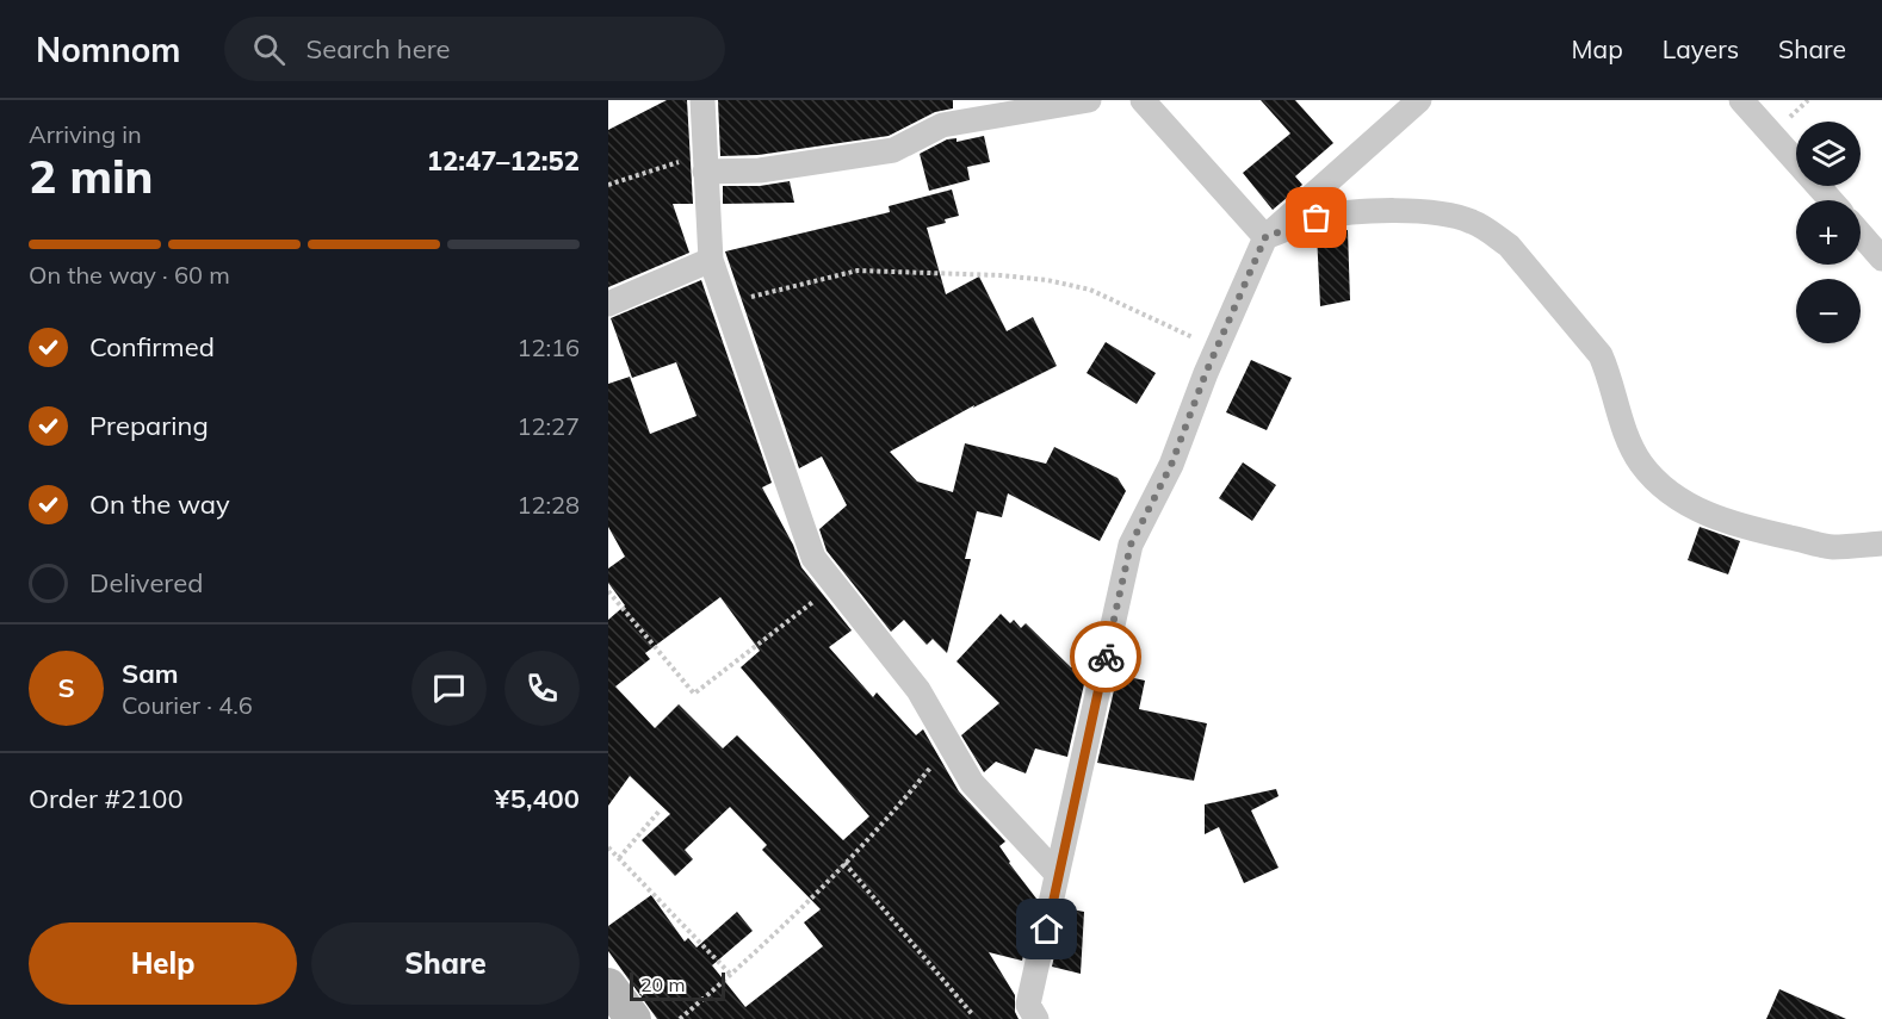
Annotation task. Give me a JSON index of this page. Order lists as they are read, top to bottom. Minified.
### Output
{"scale_bar":"20 m","page":{"header":"Nomnom","search":"Search here","nav":["Map","Layers","Share"],"heading":["2 min","Arriving in","12:47–12:52"],"panel":["Sam","Courier · 4.6","Order #2100","¥5,400"],"map_buttons":["+","−"],"bar":"On the way · 60 m","list":[["Confirmed","12:16"],["Preparing","12:27"],["On the way","12:28"],"Delivered"],"round":"S","buttons":["Help","Share"],"scale":"20 m"}}
